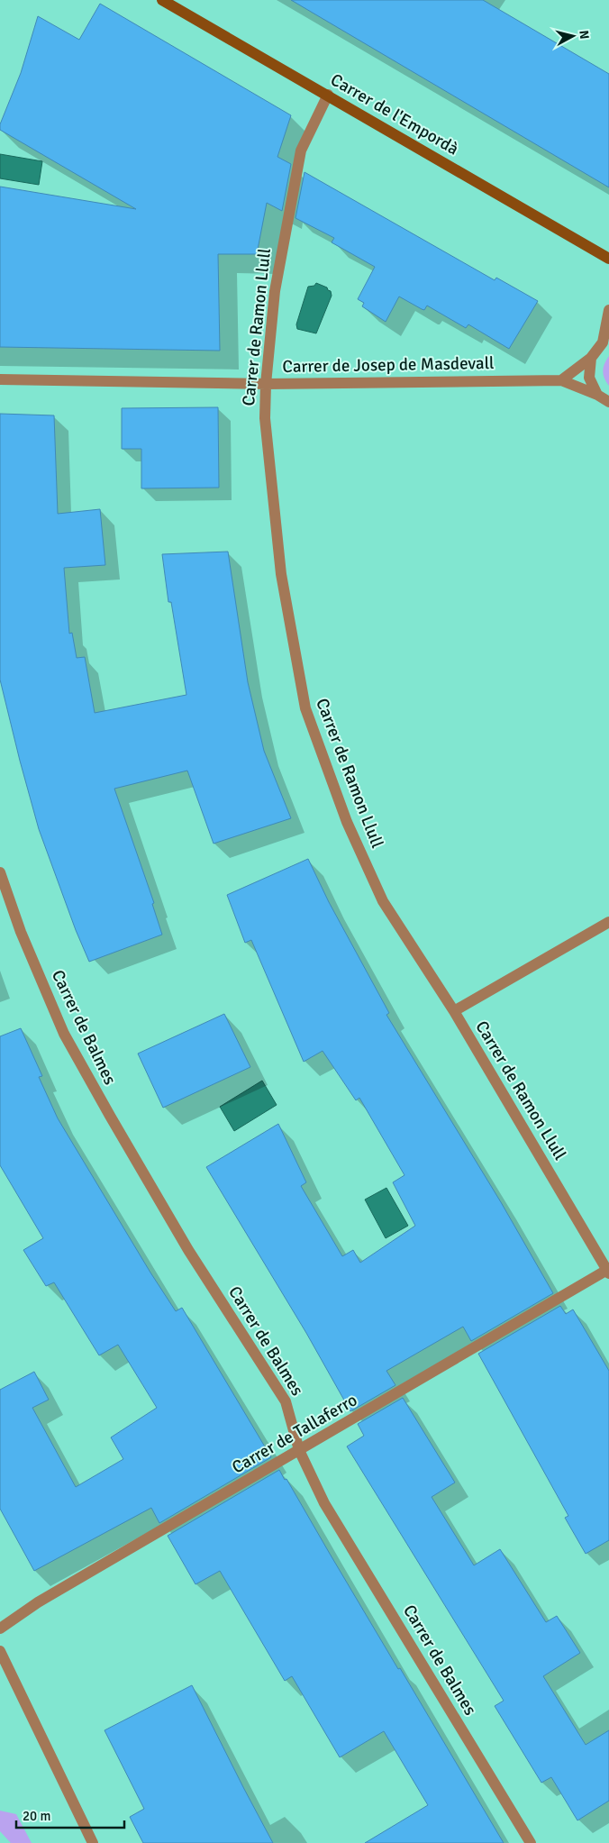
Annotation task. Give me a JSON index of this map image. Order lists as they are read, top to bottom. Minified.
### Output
{"streets":{"main road":["Carrer de l'Empordà"],"street":["Carrer de Ramon Llull","Carrer de Josep de Masdevall","Carrer de Balmes","Carrer de Tallaferro"]},"crossings":[["Carrer de l'Empordà","Carrer de Ramon Llull"],["Carrer de Ramon Llull","Carrer de Josep de Masdevall"],["Carrer de Ramon Llull","Carrer de Tallaferro"],["Carrer de Balmes","Carrer de Tallaferro"]],"scale_bar":"20 m","north":"right"}
